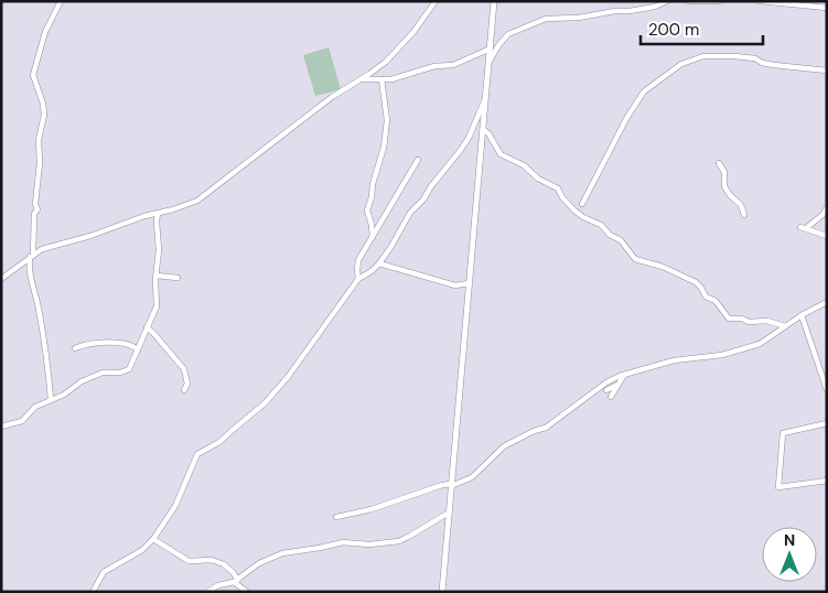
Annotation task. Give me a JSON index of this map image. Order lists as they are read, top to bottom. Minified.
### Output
{"scale_bar":"200 m","north":"top"}
